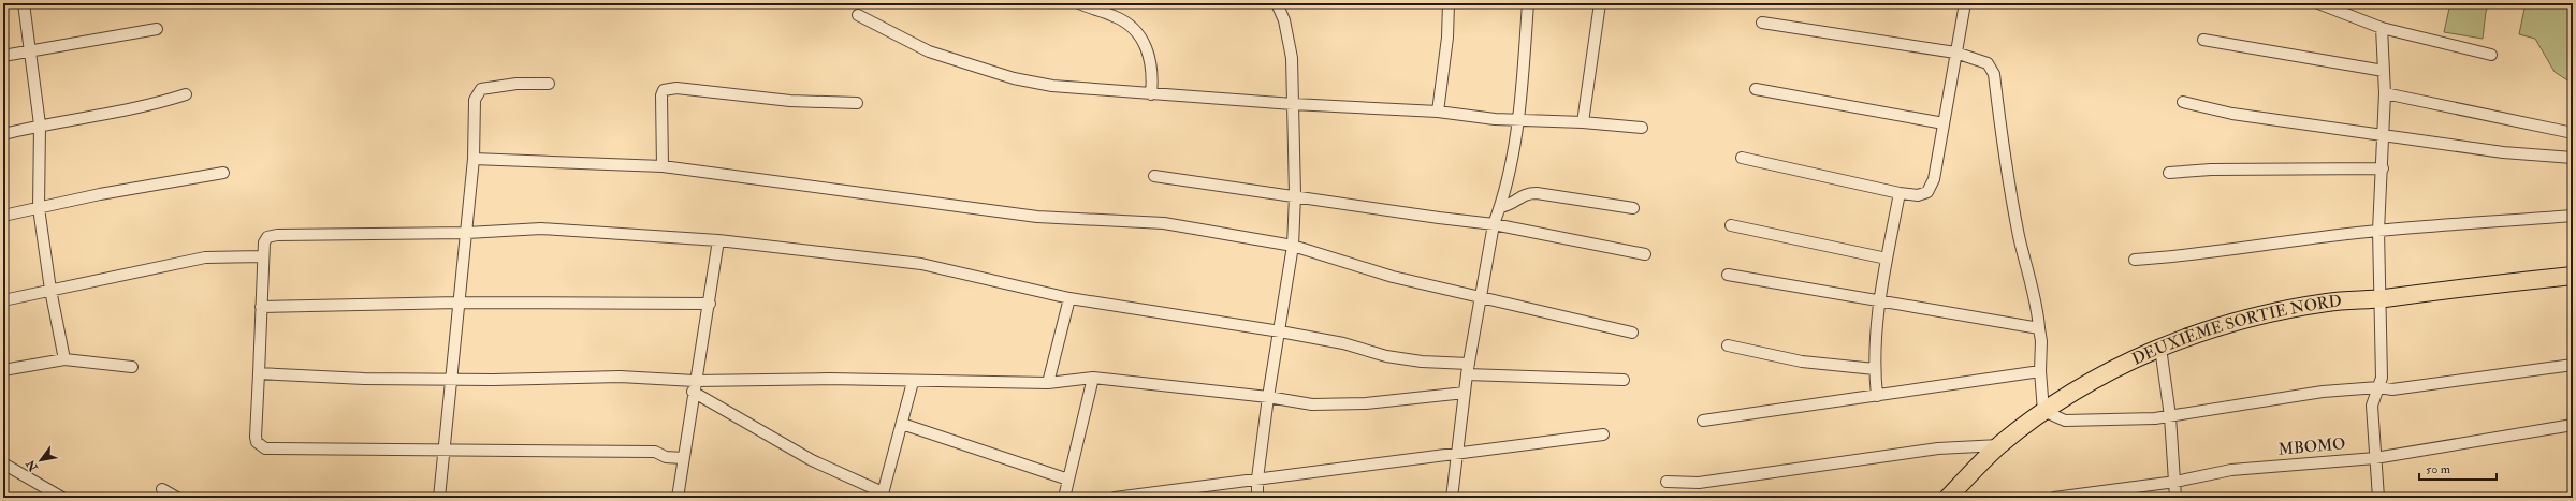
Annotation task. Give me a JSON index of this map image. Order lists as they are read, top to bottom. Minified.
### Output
{"streets":{"main road":["DEUXIÈME SORTIE NORD"],"street":["MBOMO"]},"scale_bar":"50 m","north":"bottom left"}
